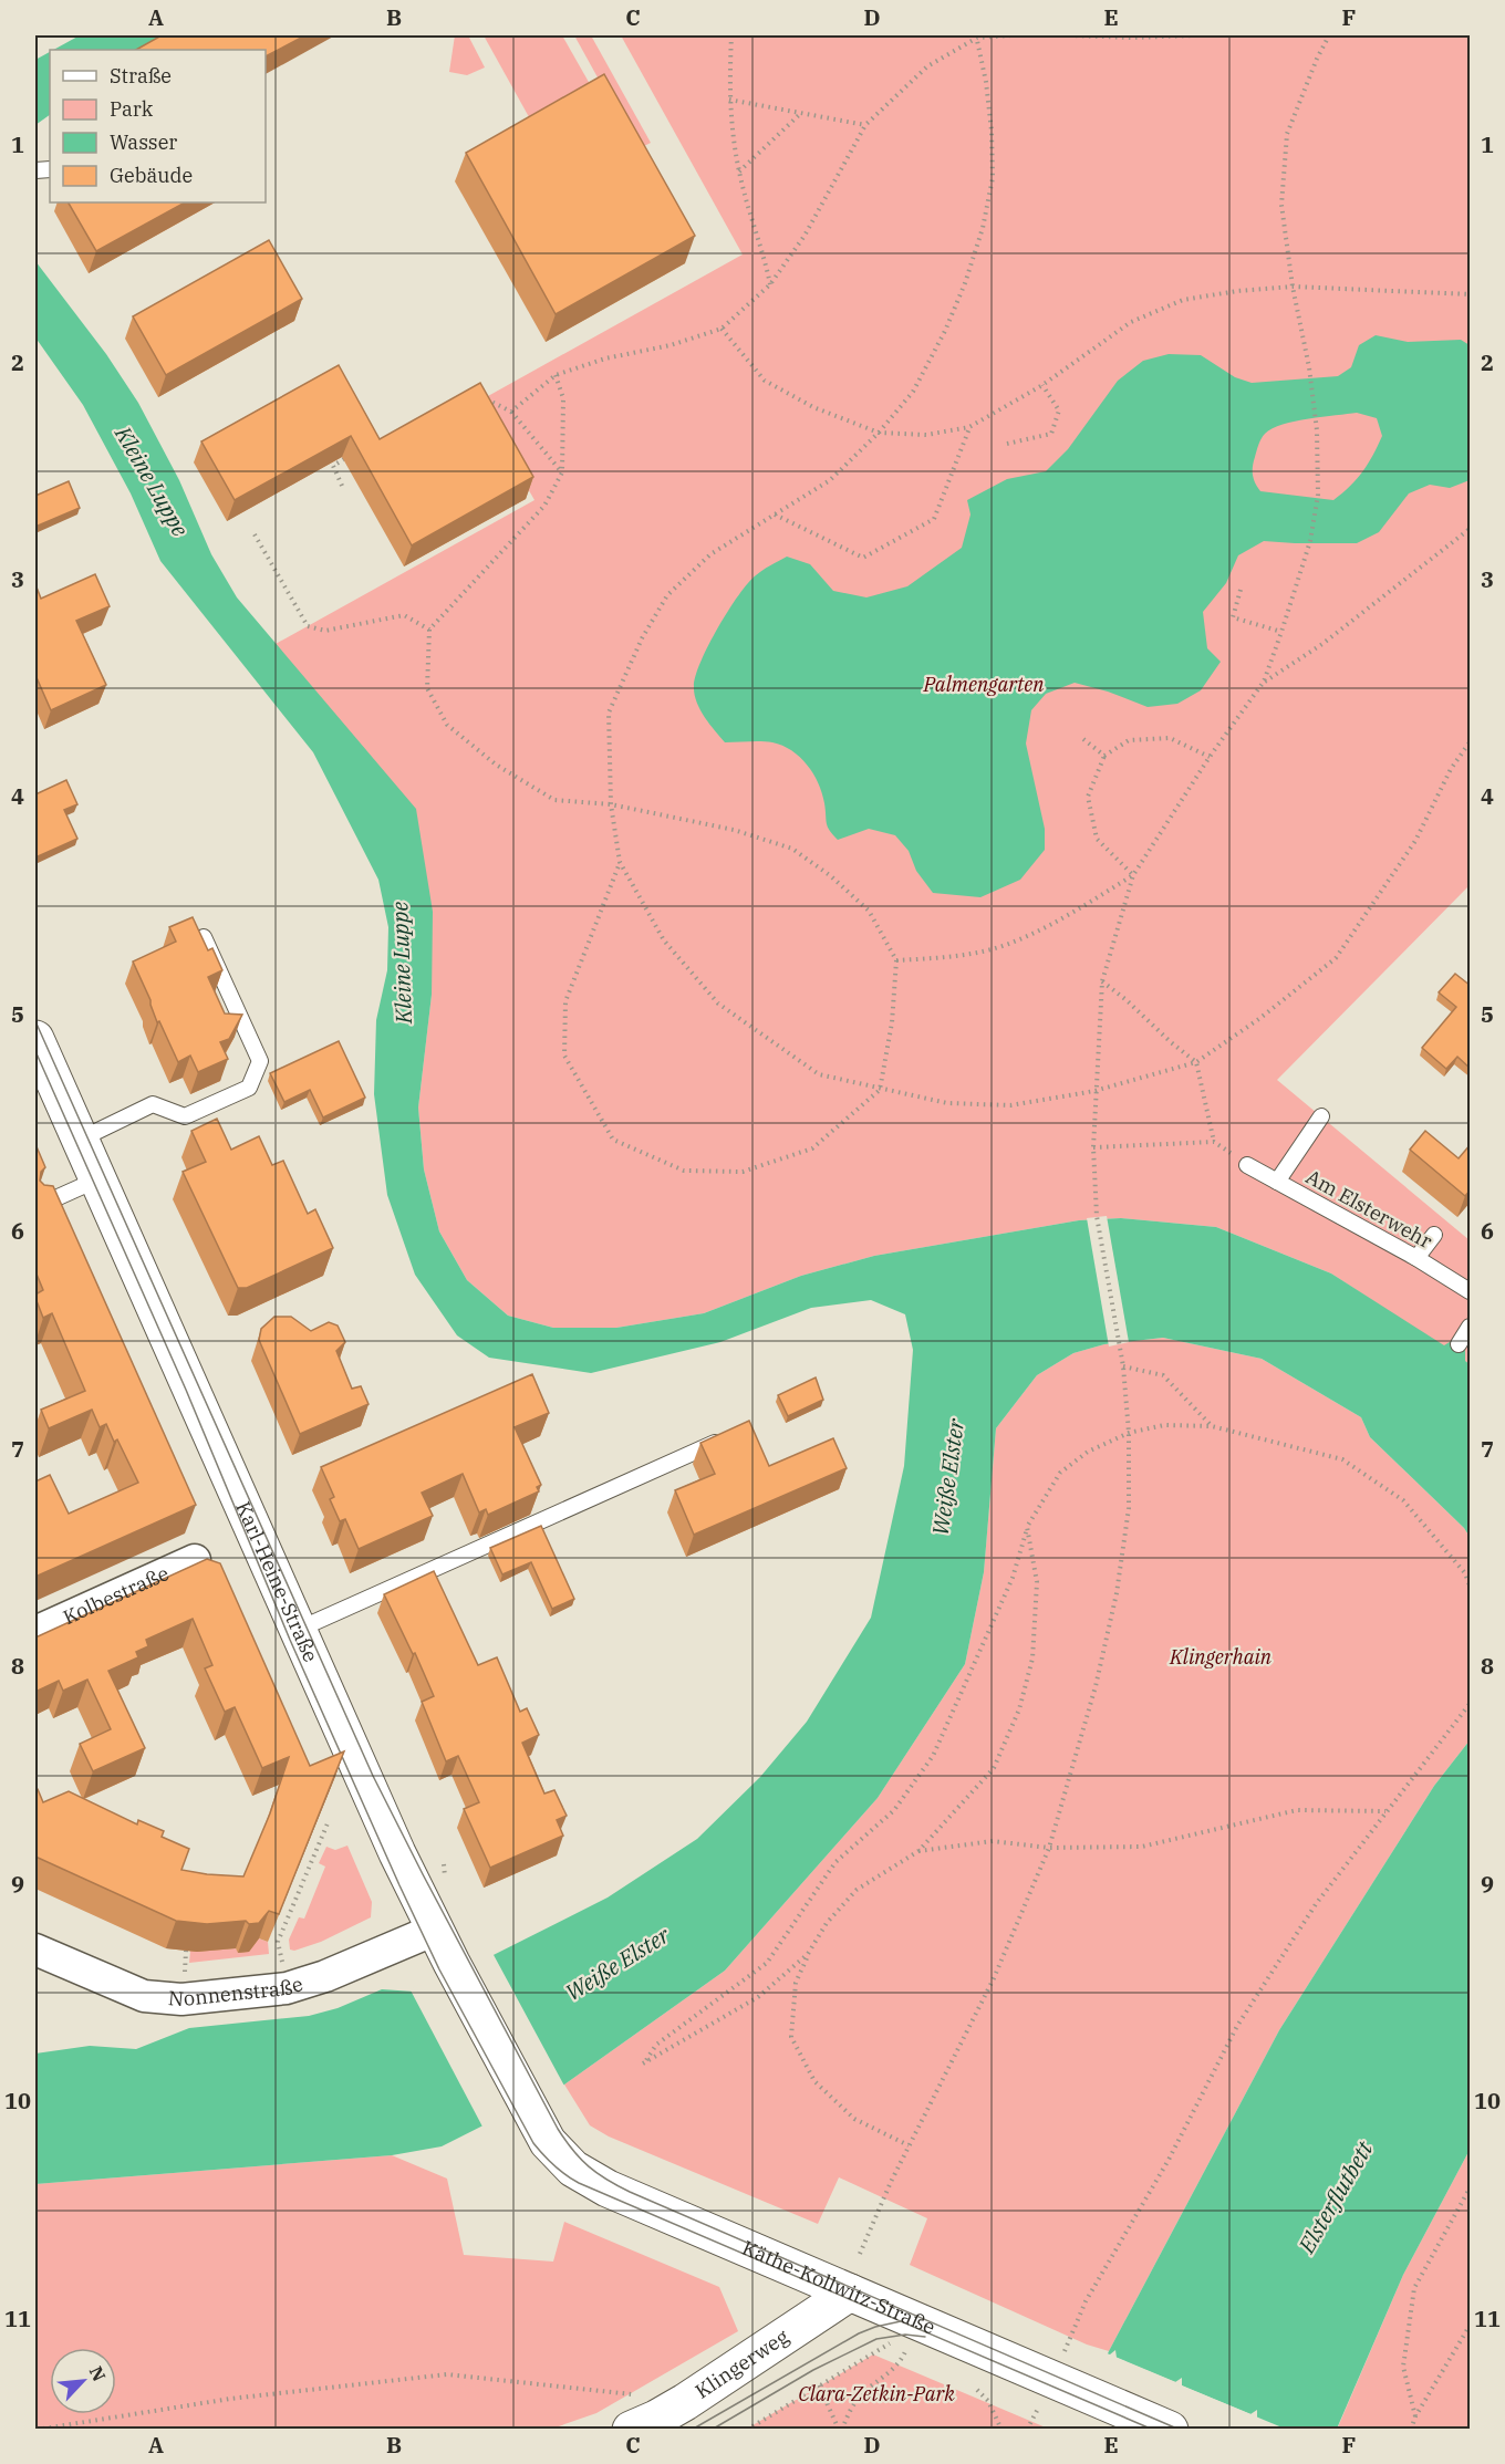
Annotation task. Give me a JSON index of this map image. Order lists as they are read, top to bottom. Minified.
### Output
{"streets":{"main road":["Karl-Heine-Straße","Käthe-Kollwitz-Straße","Klingerweg"],"street":["Kolbestraße","Nonnenstraße"],"lane":["Am Elsterwehr"]},"crossings":[["Karl-Heine-Straße","Nonnenstraße"],["Karl-Heine-Straße","Käthe-Kollwitz-Straße"],["Käthe-Kollwitz-Straße","Klingerweg"]],"water":["Kleine Luppe","Weiße Elster","Elsterflutbett"],"parks":["Palmengarten","Klingerhain","Clara-Zetkin-Park"],"legend":["Straße","Park","Wasser","Gebäude"],"north":"top right","grid":{"columns":["A","B","C","D","E","F"],"rows":["1","2","3","4","5","6","7","8","9","10","11"]}}
